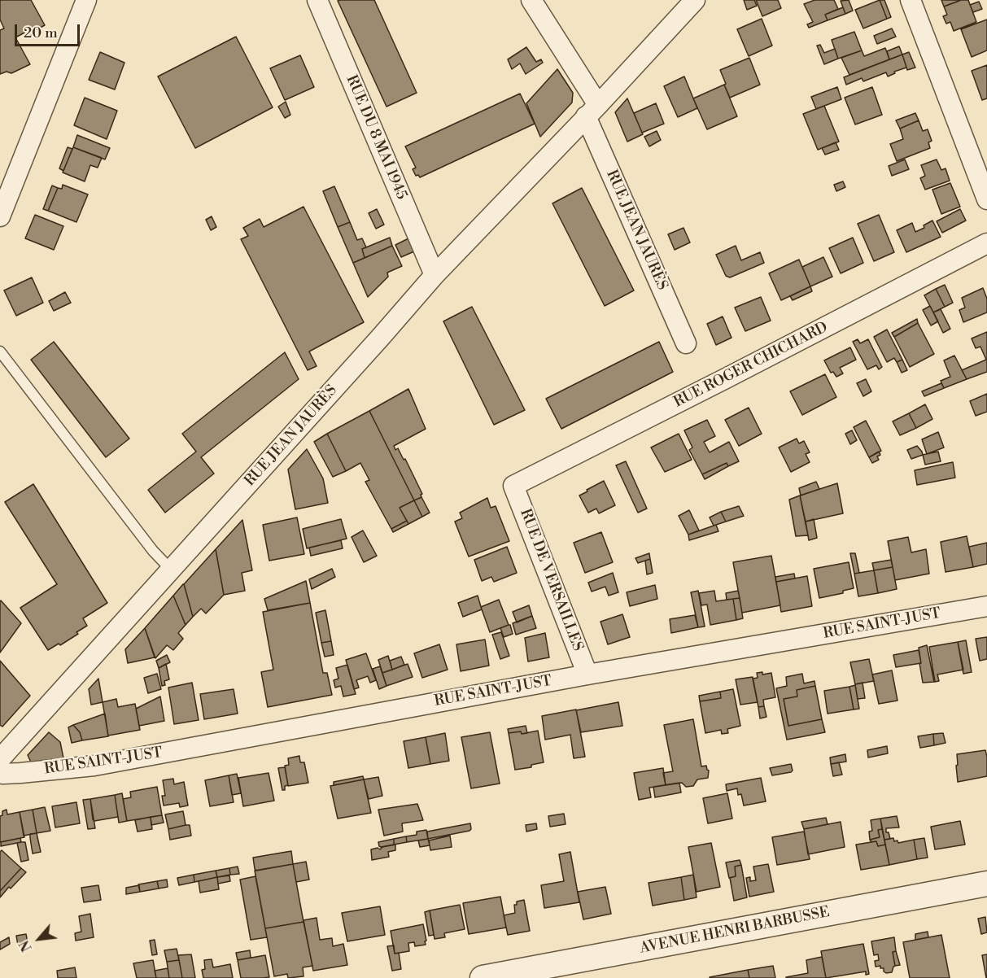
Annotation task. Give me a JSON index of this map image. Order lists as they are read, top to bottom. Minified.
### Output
{"streets":{"street":["RUE DU 8 MAI 1945","RUE JEAN JAURÈS","RUE ROGER CHICHARD","RUE DE VERSAILLES","RUE SAINT-JUST","AVENUE HENRI BARBUSSE"]},"crossings":[["RUE DU 8 MAI 1945","RUE JEAN JAURÈS"],["RUE ROGER CHICHARD","RUE DE VERSAILLES"],["RUE DE VERSAILLES","RUE SAINT-JUST"]],"scale_bar":"20 m","north":"bottom left"}
